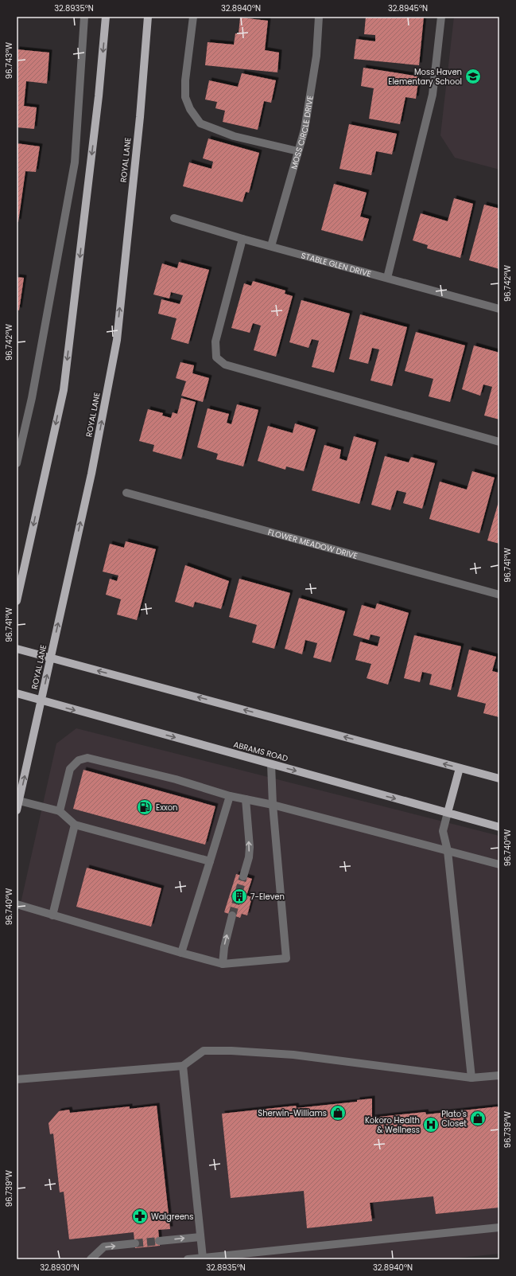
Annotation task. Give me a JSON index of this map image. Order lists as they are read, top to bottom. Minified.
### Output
{"streets":{"main road":["ROYAL LANE","ABRAMS ROAD"],"street":["MOSS CIRCLE DRIVE","STABLE GLEN DRIVE","FLOWER MEADOW DRIVE"]},"crossings":[["MOSS CIRCLE DRIVE","STABLE GLEN DRIVE"],["ROYAL LANE","ABRAMS ROAD"]],"places":{"school or university":["Moss Haven Elementary School"],"fuel station":["Exxon"],"building":["7-Eleven"],"shop":["Sherwin-Williams","Plato's Closet"],"hospital":["Kokoro Health & Wellness"],"pharmacy":["Walgreens"]},"coordinates":["32.8935°N","32.8940°N","32.8945°N","96.743°W","96.742°W","96.741°W","96.740°W","96.739°W","32.8930°N"]}
